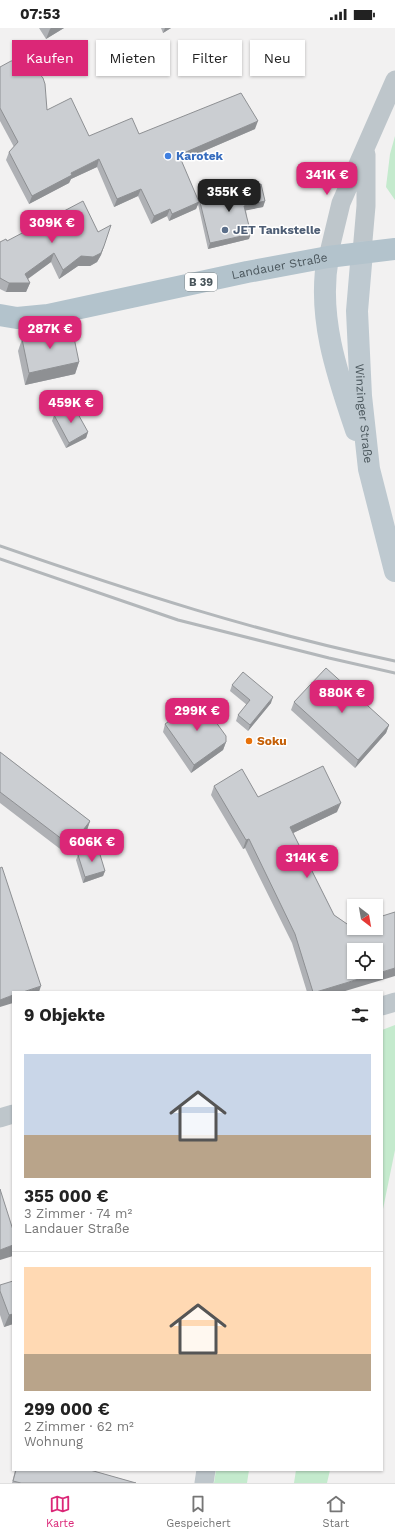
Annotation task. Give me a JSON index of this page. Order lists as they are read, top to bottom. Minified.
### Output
{"streets":{"main road":["Landauer Straße","B 39"],"street":["Winzinger Straße"]},"crossings":[["Landauer Straße","Winzinger Straße"]],"places":["Karotek","JET Tankstelle","Soku"],"north":"bottom right","page":{"status":"07:53","chip":["Kaufen","Mieten","Filter","Neu"],"price":["341K €","355K €","309K €","287K €","459K €","880K €","299K €","606K €","314K €"],"heading":"9 Objekte","list":[{"name":"355 000 €","note":"3 Zimmer · 74 m² · Landauer Straße"},{"name":"299 000 €","note":"2 Zimmer · 62 m² · Wohnung"}],"tabs":["Karte","Gespeichert","Start"]}}
